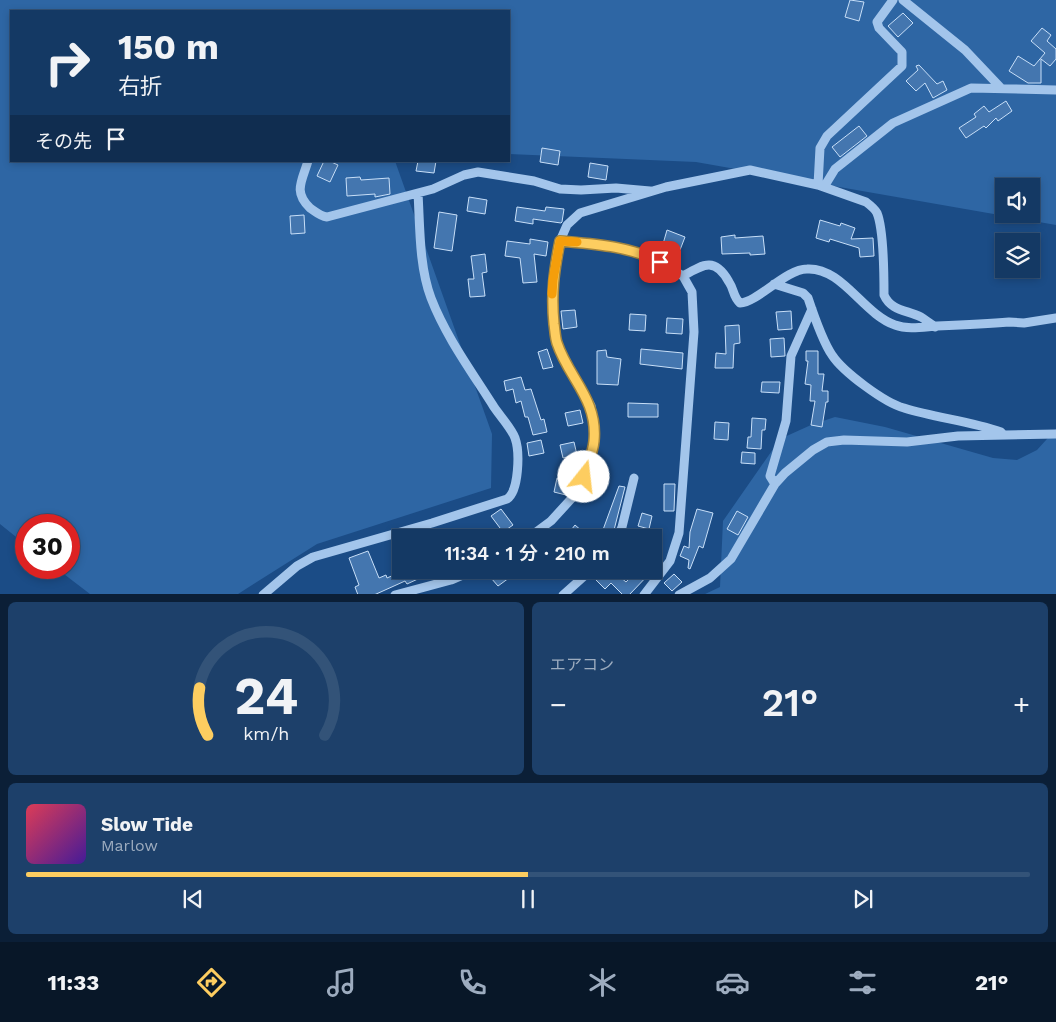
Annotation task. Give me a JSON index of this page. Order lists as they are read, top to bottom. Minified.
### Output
{"page":{"turn":["150 m","右折"],"then":"その先","limit":"30","trip":"11:34 · 1 分 · 210 m","tile":"エアコン","heat":["−","21°","+"],"song":["Slow Tide","Marlow"],"tabs":["11:33","21°"],"gauge":["24","km/h"]}}
